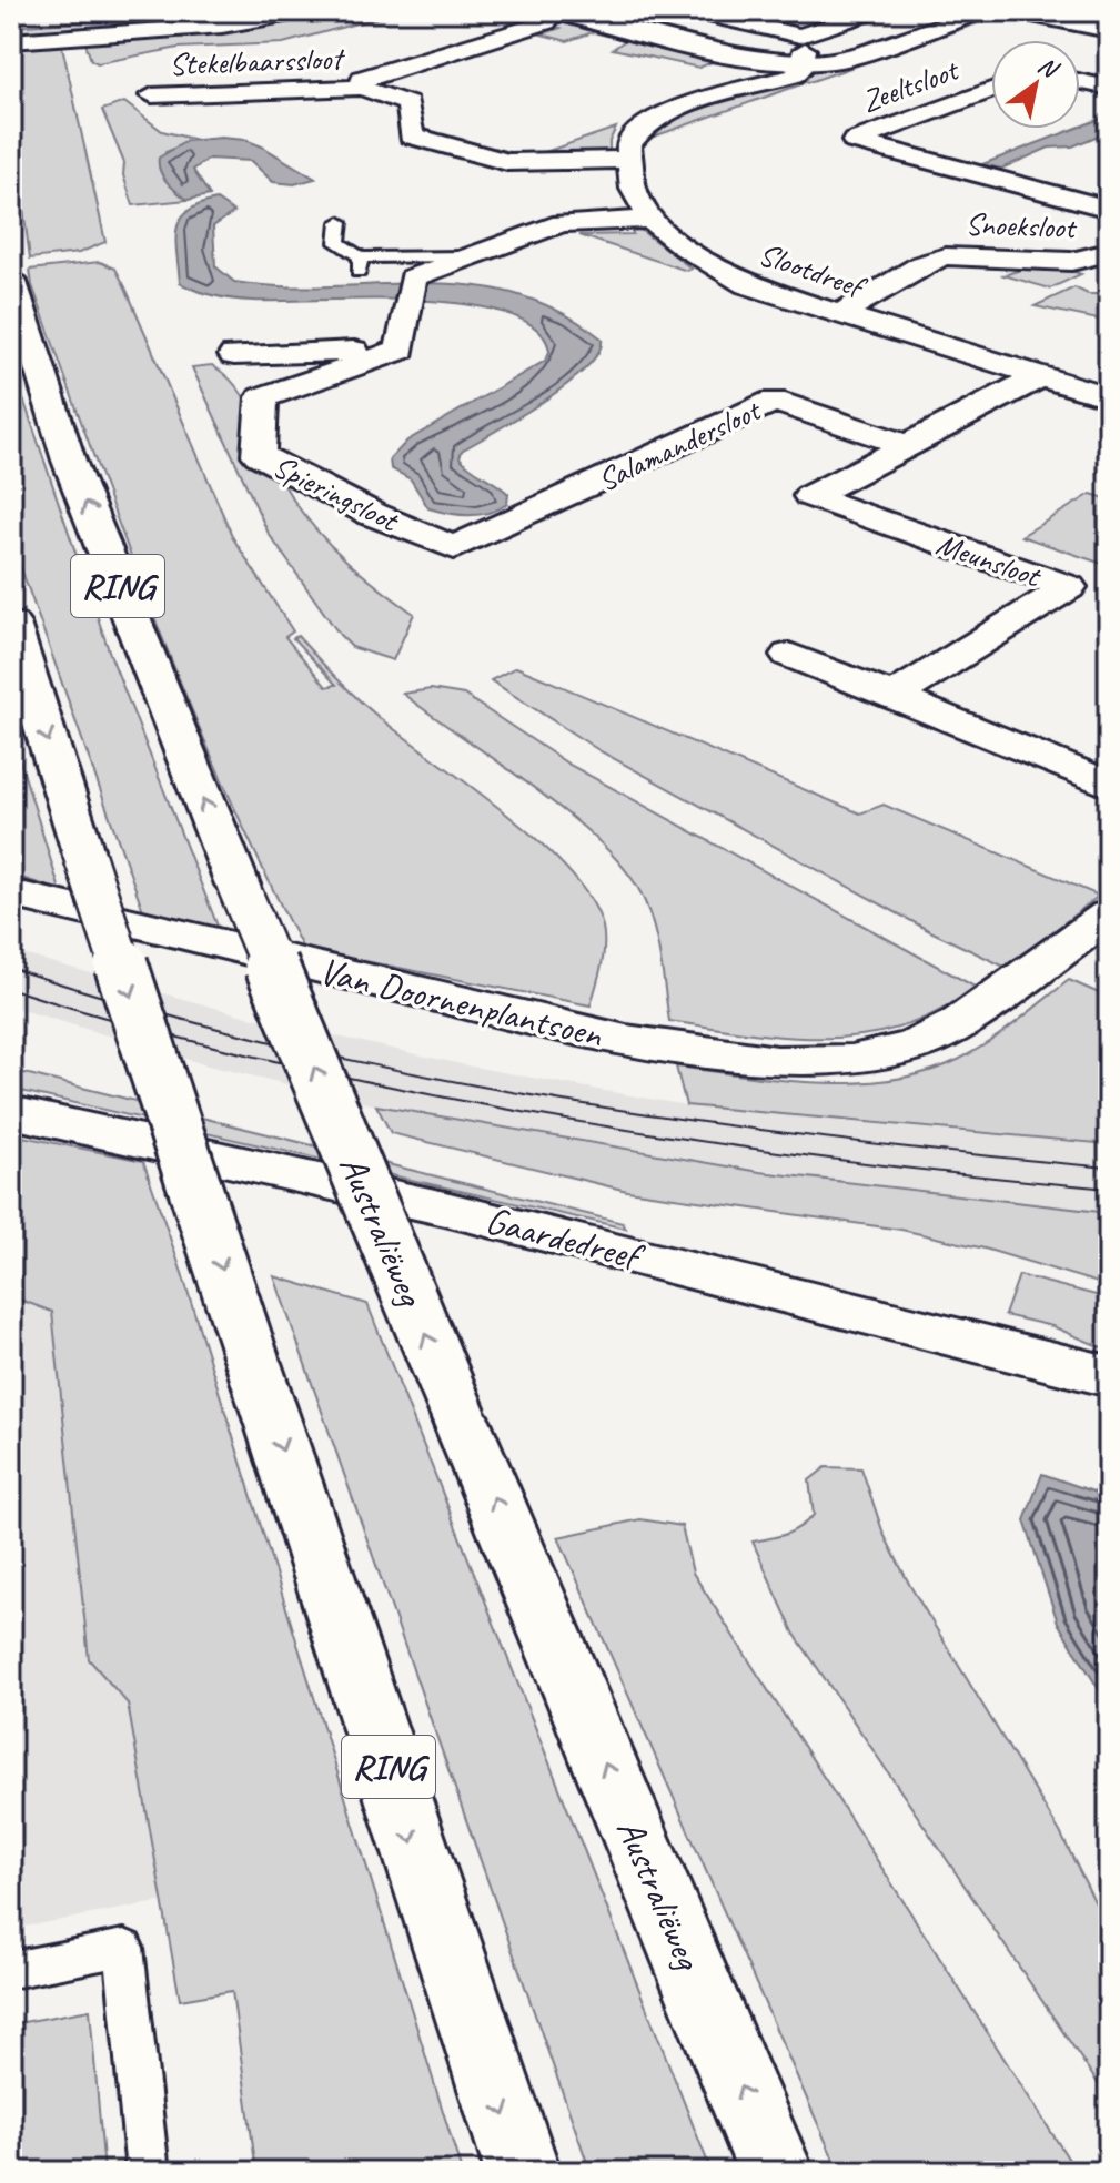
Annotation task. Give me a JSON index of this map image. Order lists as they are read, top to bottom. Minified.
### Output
{"streets":{"street":["Stekelbaarssloot","Zeeltsloot","Snoeksloot","Slootdreef","Salamandersloot","Spieringsloot","Meunsloot","RING","Van Doornenplantsoen","Australiëweg","Gaardedreef"]},"crossings":[["Stekelbaarssloot","Slootdreef"],["Zeeltsloot","Snoeksloot"],["Snoeksloot","Slootdreef"],["Salamandersloot","Spieringsloot"],["Salamandersloot","Meunsloot"]],"north":"top right"}
